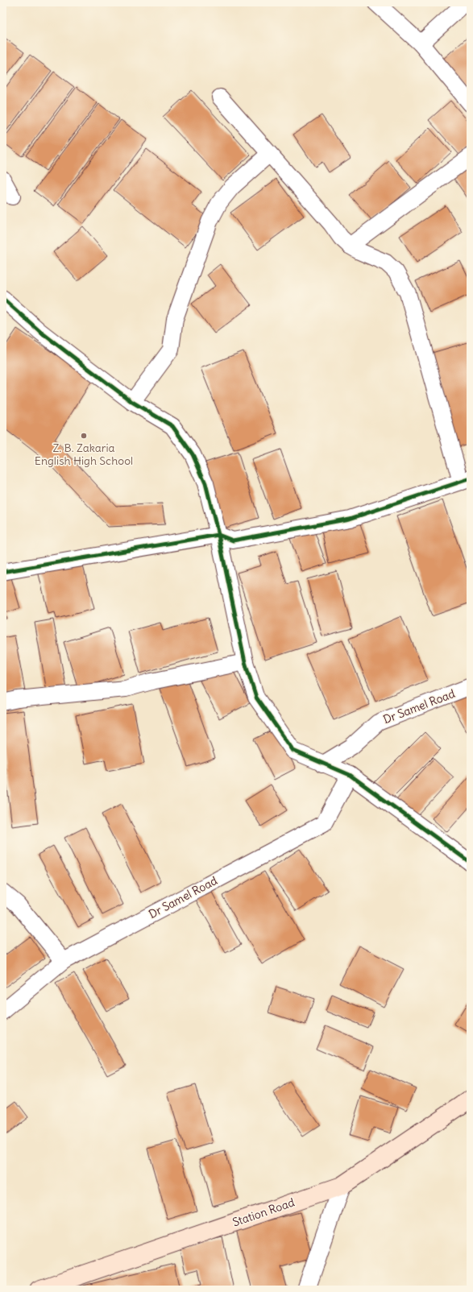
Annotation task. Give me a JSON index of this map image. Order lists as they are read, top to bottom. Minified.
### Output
{"streets":{"main road":["Station Road"],"street":["Dr Samel Road"]},"places":["Z. B. Zakaria English High School"]}
